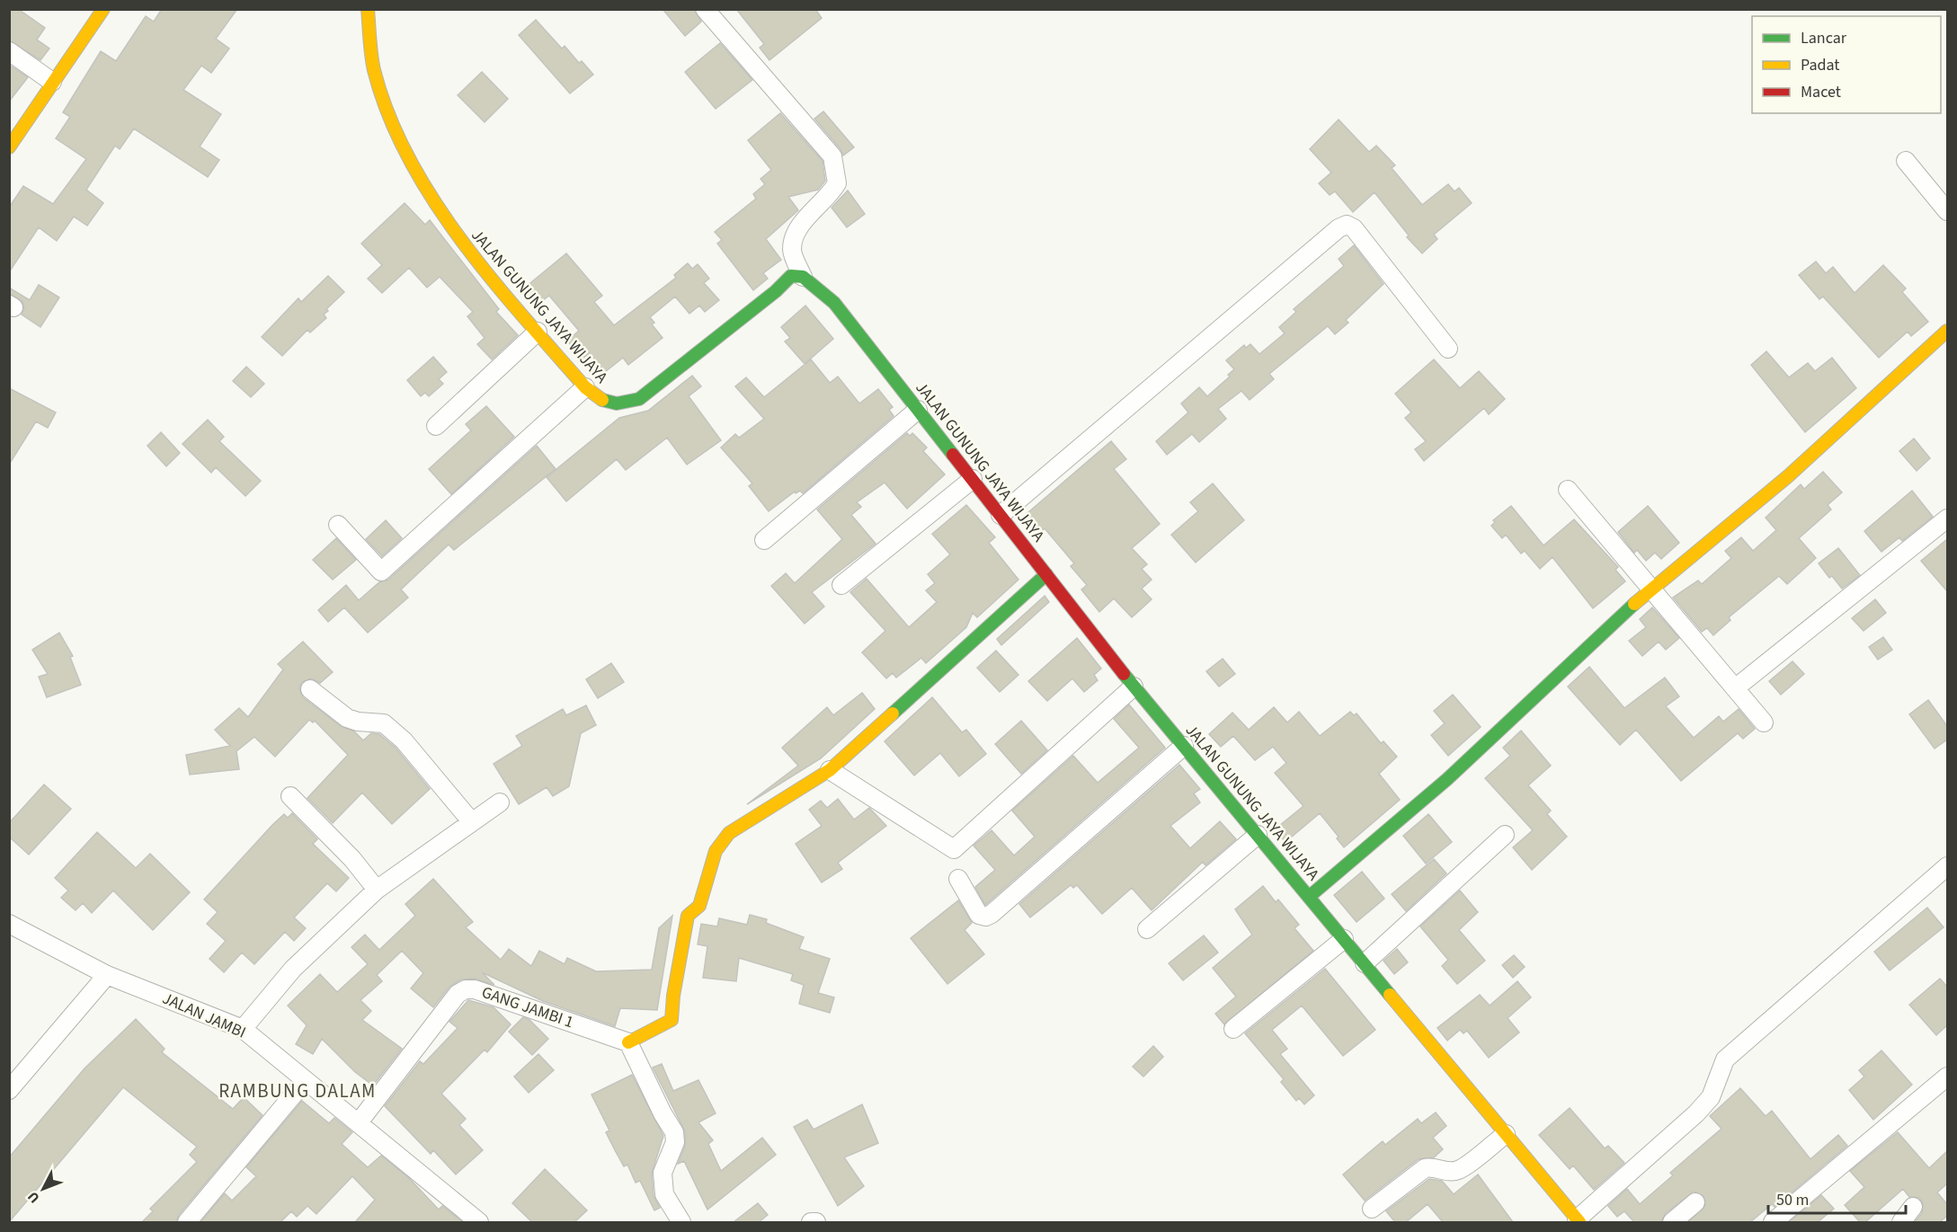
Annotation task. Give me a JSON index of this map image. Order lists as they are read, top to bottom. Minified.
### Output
{"streets":{"street":["JALAN GUNUNG JAYA WIJAYA","GANG JAMBI 1","JALAN JAMBI"]},"crossings":[["GANG JAMBI 1","JALAN JAMBI"]],"districts":["RAMBUNG DALAM"],"legend":["Lancar","Padat","Macet"],"scale_bar":"50 m","north":"bottom left"}
